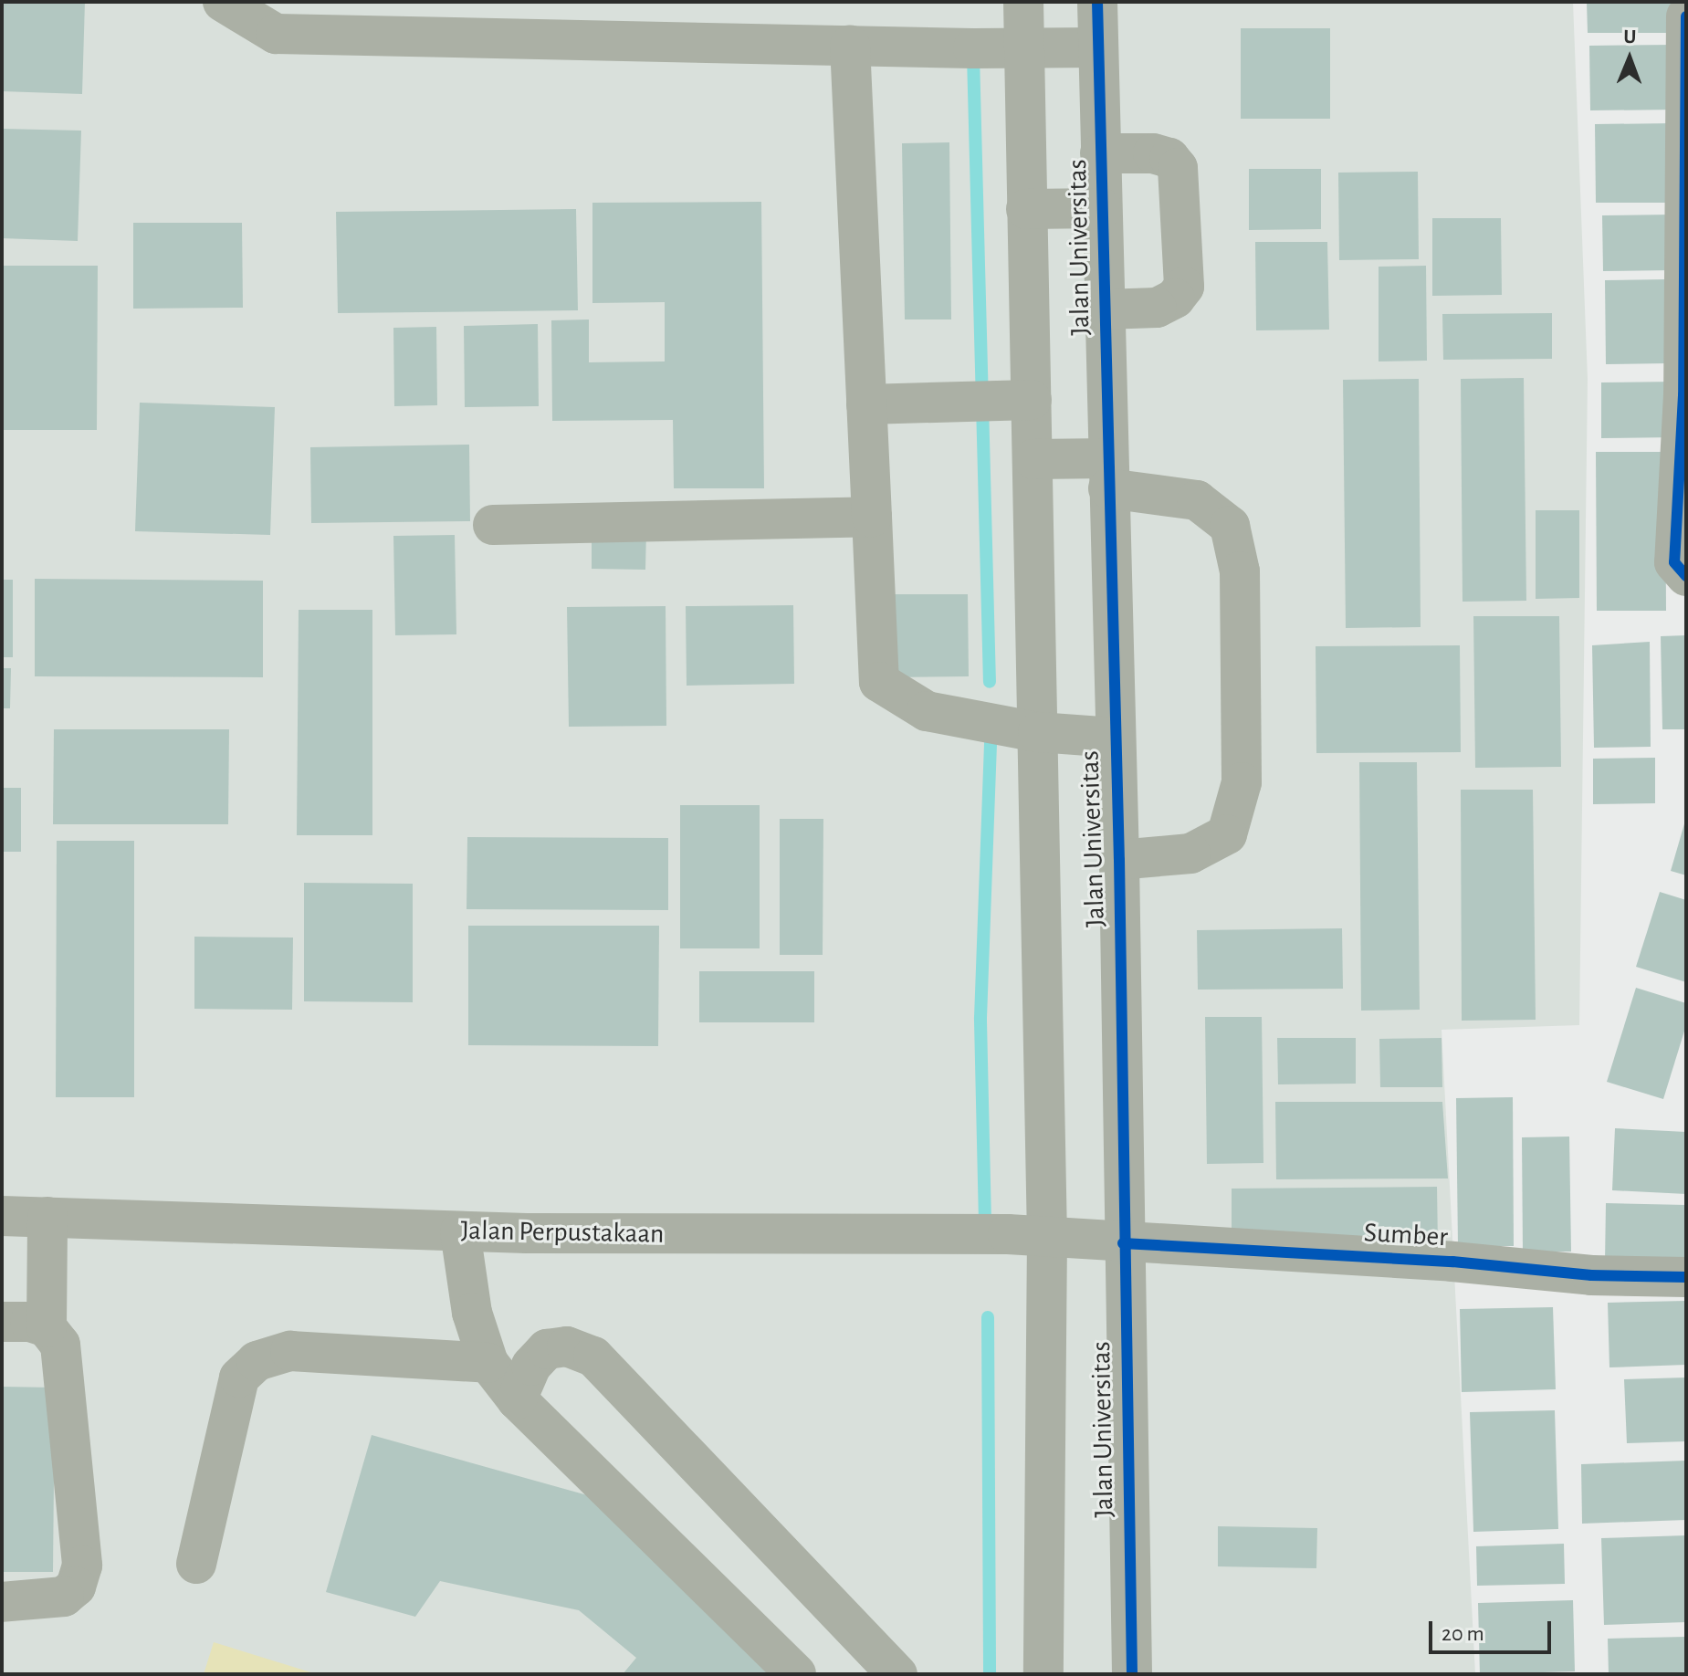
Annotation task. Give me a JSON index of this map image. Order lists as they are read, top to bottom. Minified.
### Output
{"streets":{"street":["Jalan Universitas","Jalan Perpustakaan","Sumber"]},"crossings":[["Jalan Universitas","Jalan Perpustakaan"],["Jalan Universitas","Sumber"],["Jalan Perpustakaan","Sumber"]],"scale_bar":"20 m","north":"top"}
